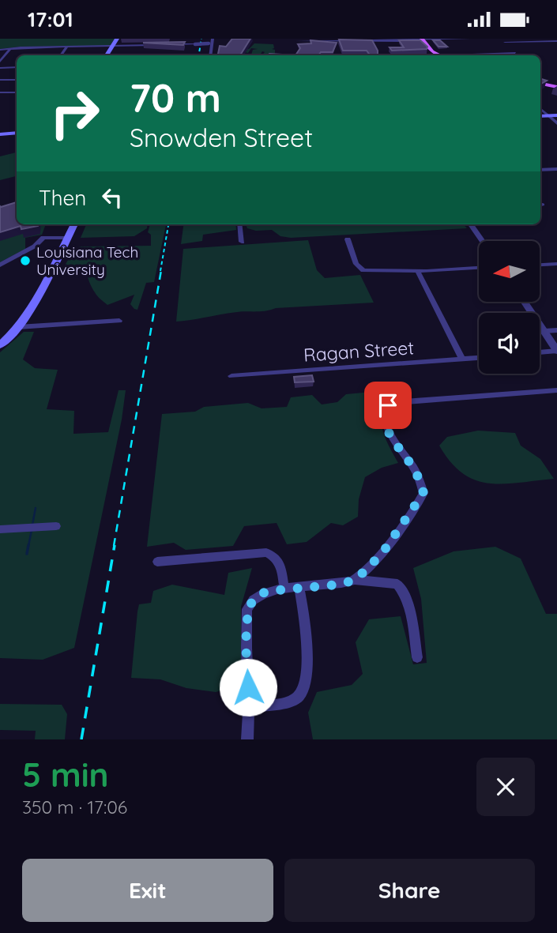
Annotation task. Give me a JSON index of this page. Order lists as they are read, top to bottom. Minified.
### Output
{"streets":{"street":["Ragan Street"]},"places":["Louisiana Tech University"],"north":"left","page":{"status":"17:01","turn":["70 m","Snowden Street"],"then":"Then","heading":["5 min","350 m · 17:06"],"buttons":["Exit","Share"]}}
